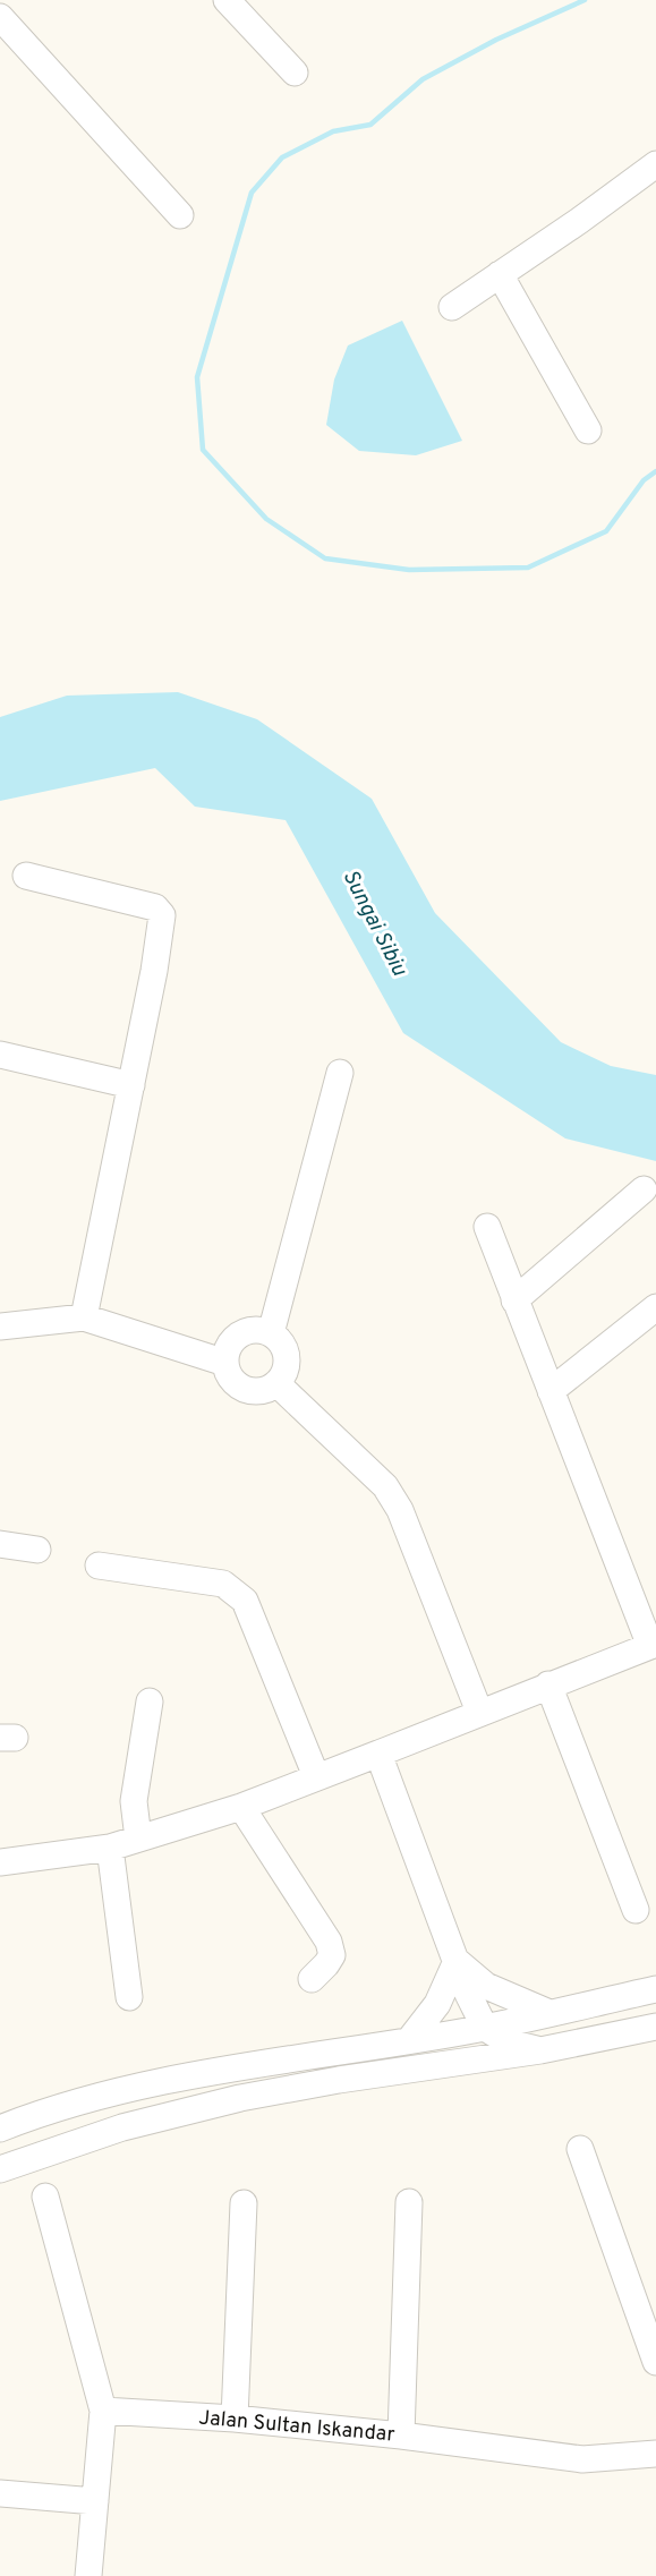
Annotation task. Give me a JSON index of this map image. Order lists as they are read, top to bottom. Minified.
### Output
{"streets":{"street":["Jalan Sultan Iskandar"]},"water":["Sungai Sibiu"]}
